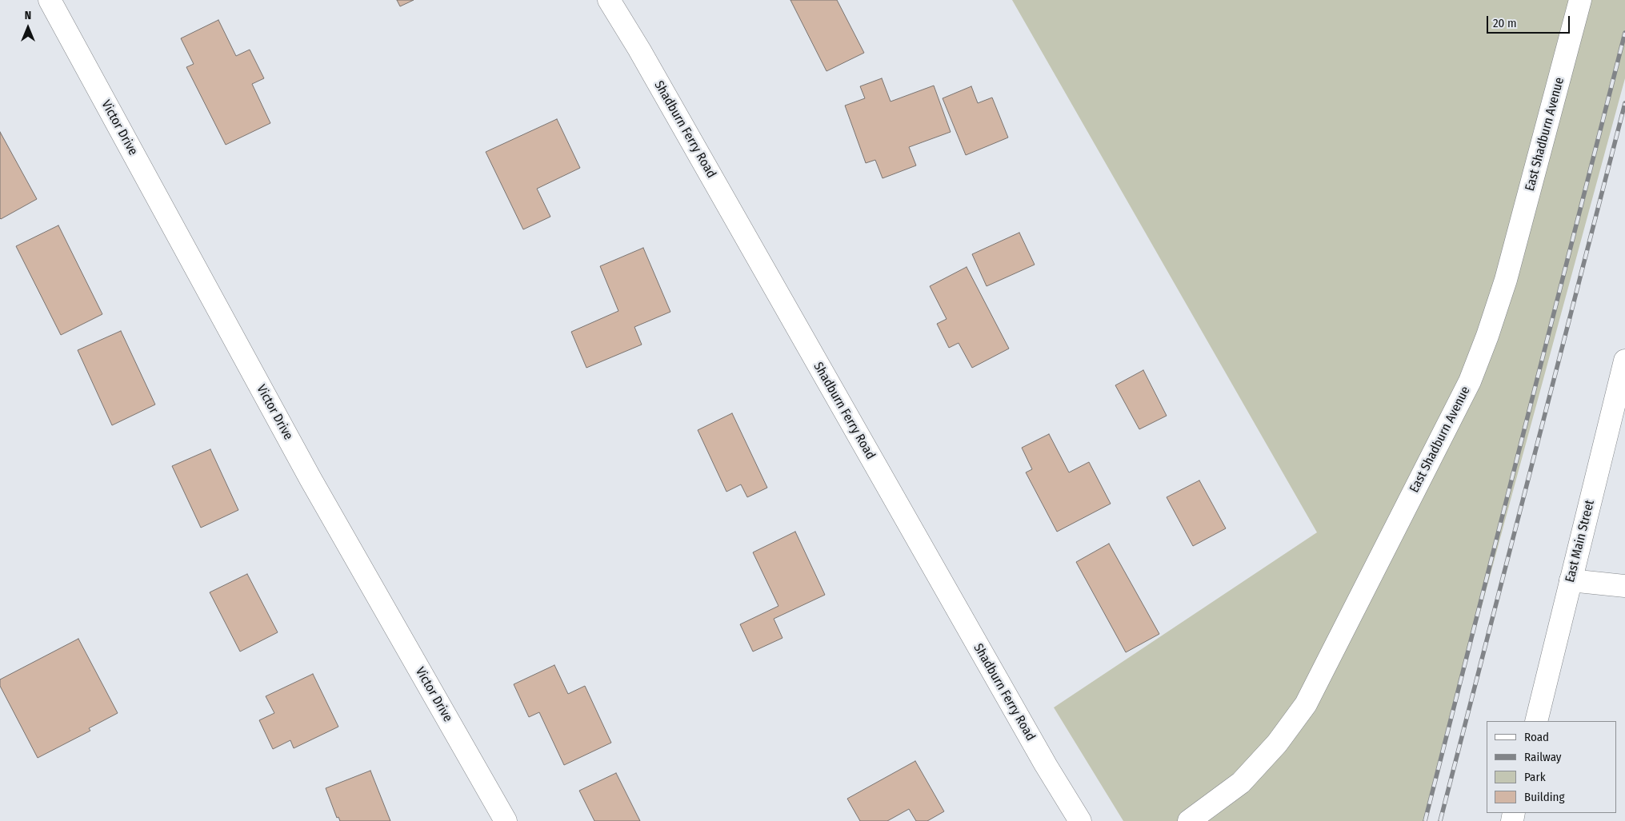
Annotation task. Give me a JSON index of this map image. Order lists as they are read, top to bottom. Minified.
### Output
{"streets":{"street":["Victor Drive","Shadburn Ferry Road","East Shadburn Avenue","East Main Street"]},"legend":["Road","Railway","Park","Building"],"scale_bar":"20 m","north":"top"}
